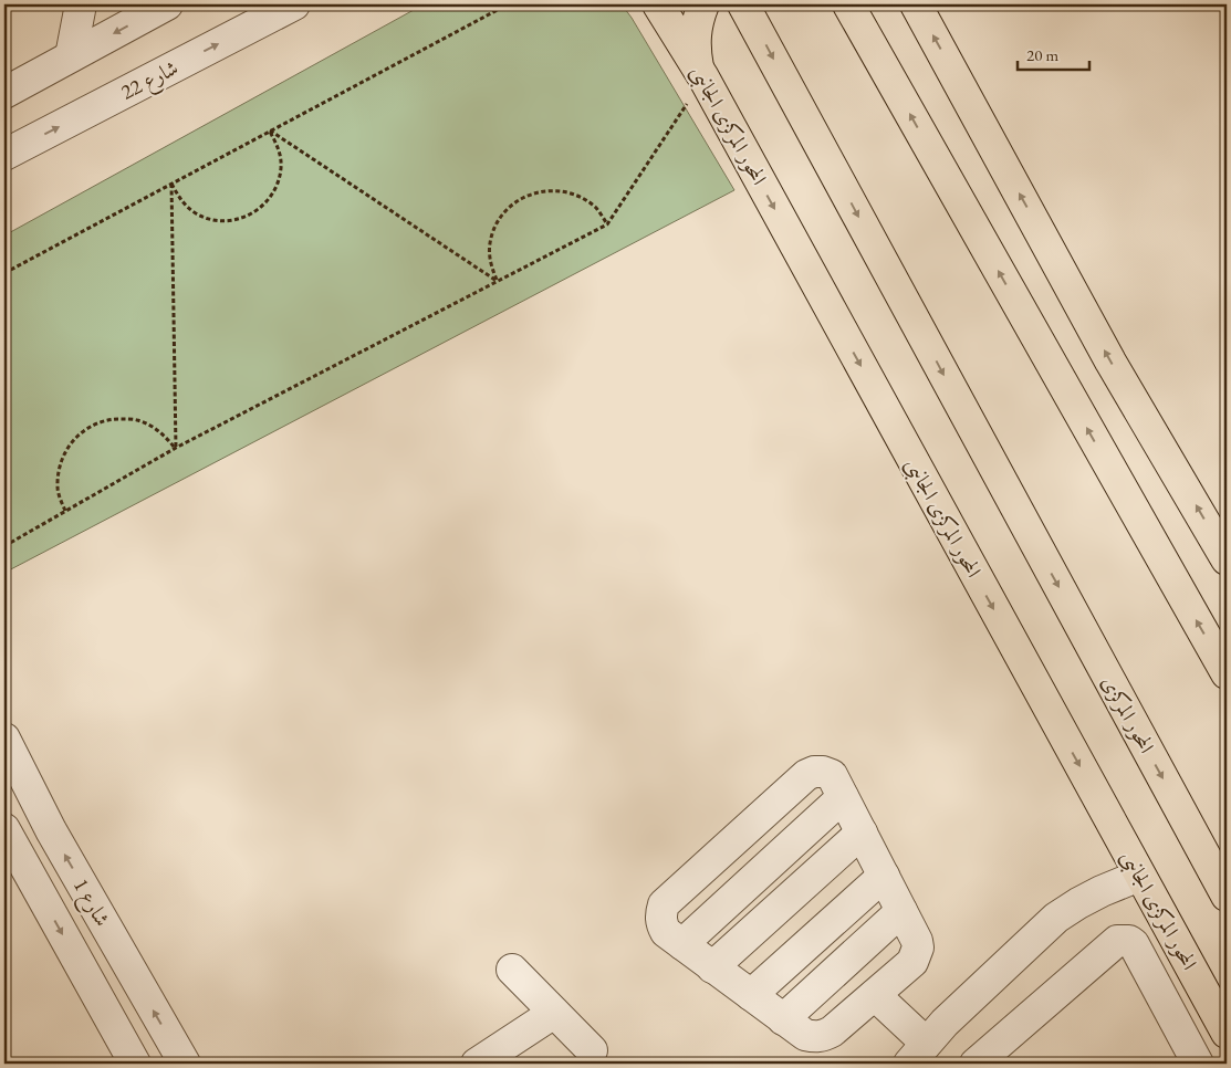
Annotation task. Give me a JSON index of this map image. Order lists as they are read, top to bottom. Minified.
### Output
{"streets":{"main road":["المحور المركزى الجانبى","المحور المركزى"],"street":["شارع 22","شارع 1"]},"scale_bar":"20 m"}
